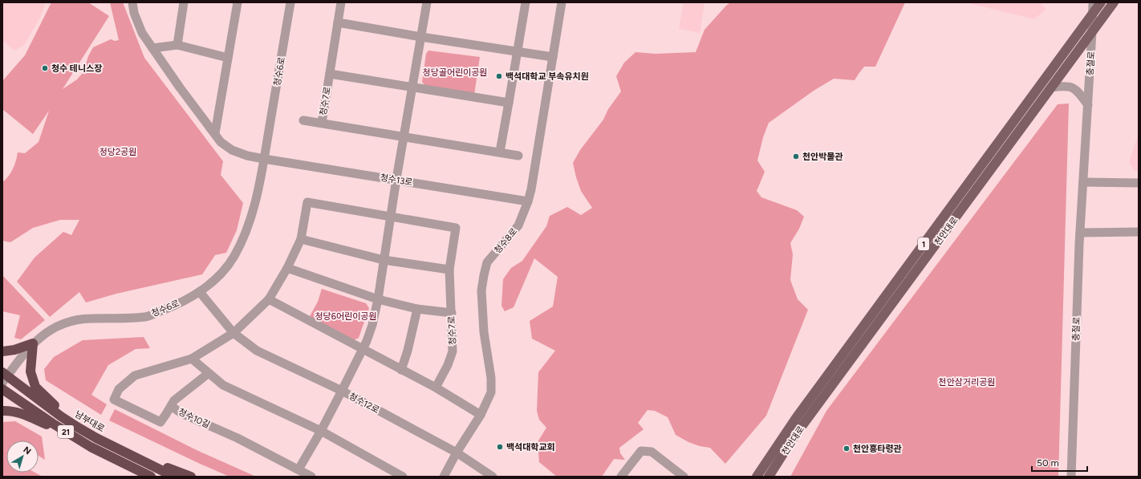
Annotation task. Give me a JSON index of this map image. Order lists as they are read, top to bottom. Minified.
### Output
{"streets":{"highway":["남부대로","21"],"main road":["천안대로","1"],"street":["충절로","청수6로","청수7로","청수13로","청수8로","청수12로","청수10길"]},"crossings":[["충절로","천안대로"],["청수6로","청수13로"],["청수6로","청수12로"],["청수6로","남부대로"],["청수13로","청수8로"],["청수8로","청수12로"],["청수12로","청수10길"]],"parks":["청당골어린이공원","청당2공원","청당6어린이공원","천안삼거리공원"],"places":["청수 테니스장","백석대학교 부속유치원","천안박물관","백석대학교회","천안흥타령관"],"scale_bar":"50 m","north":"top right"}
